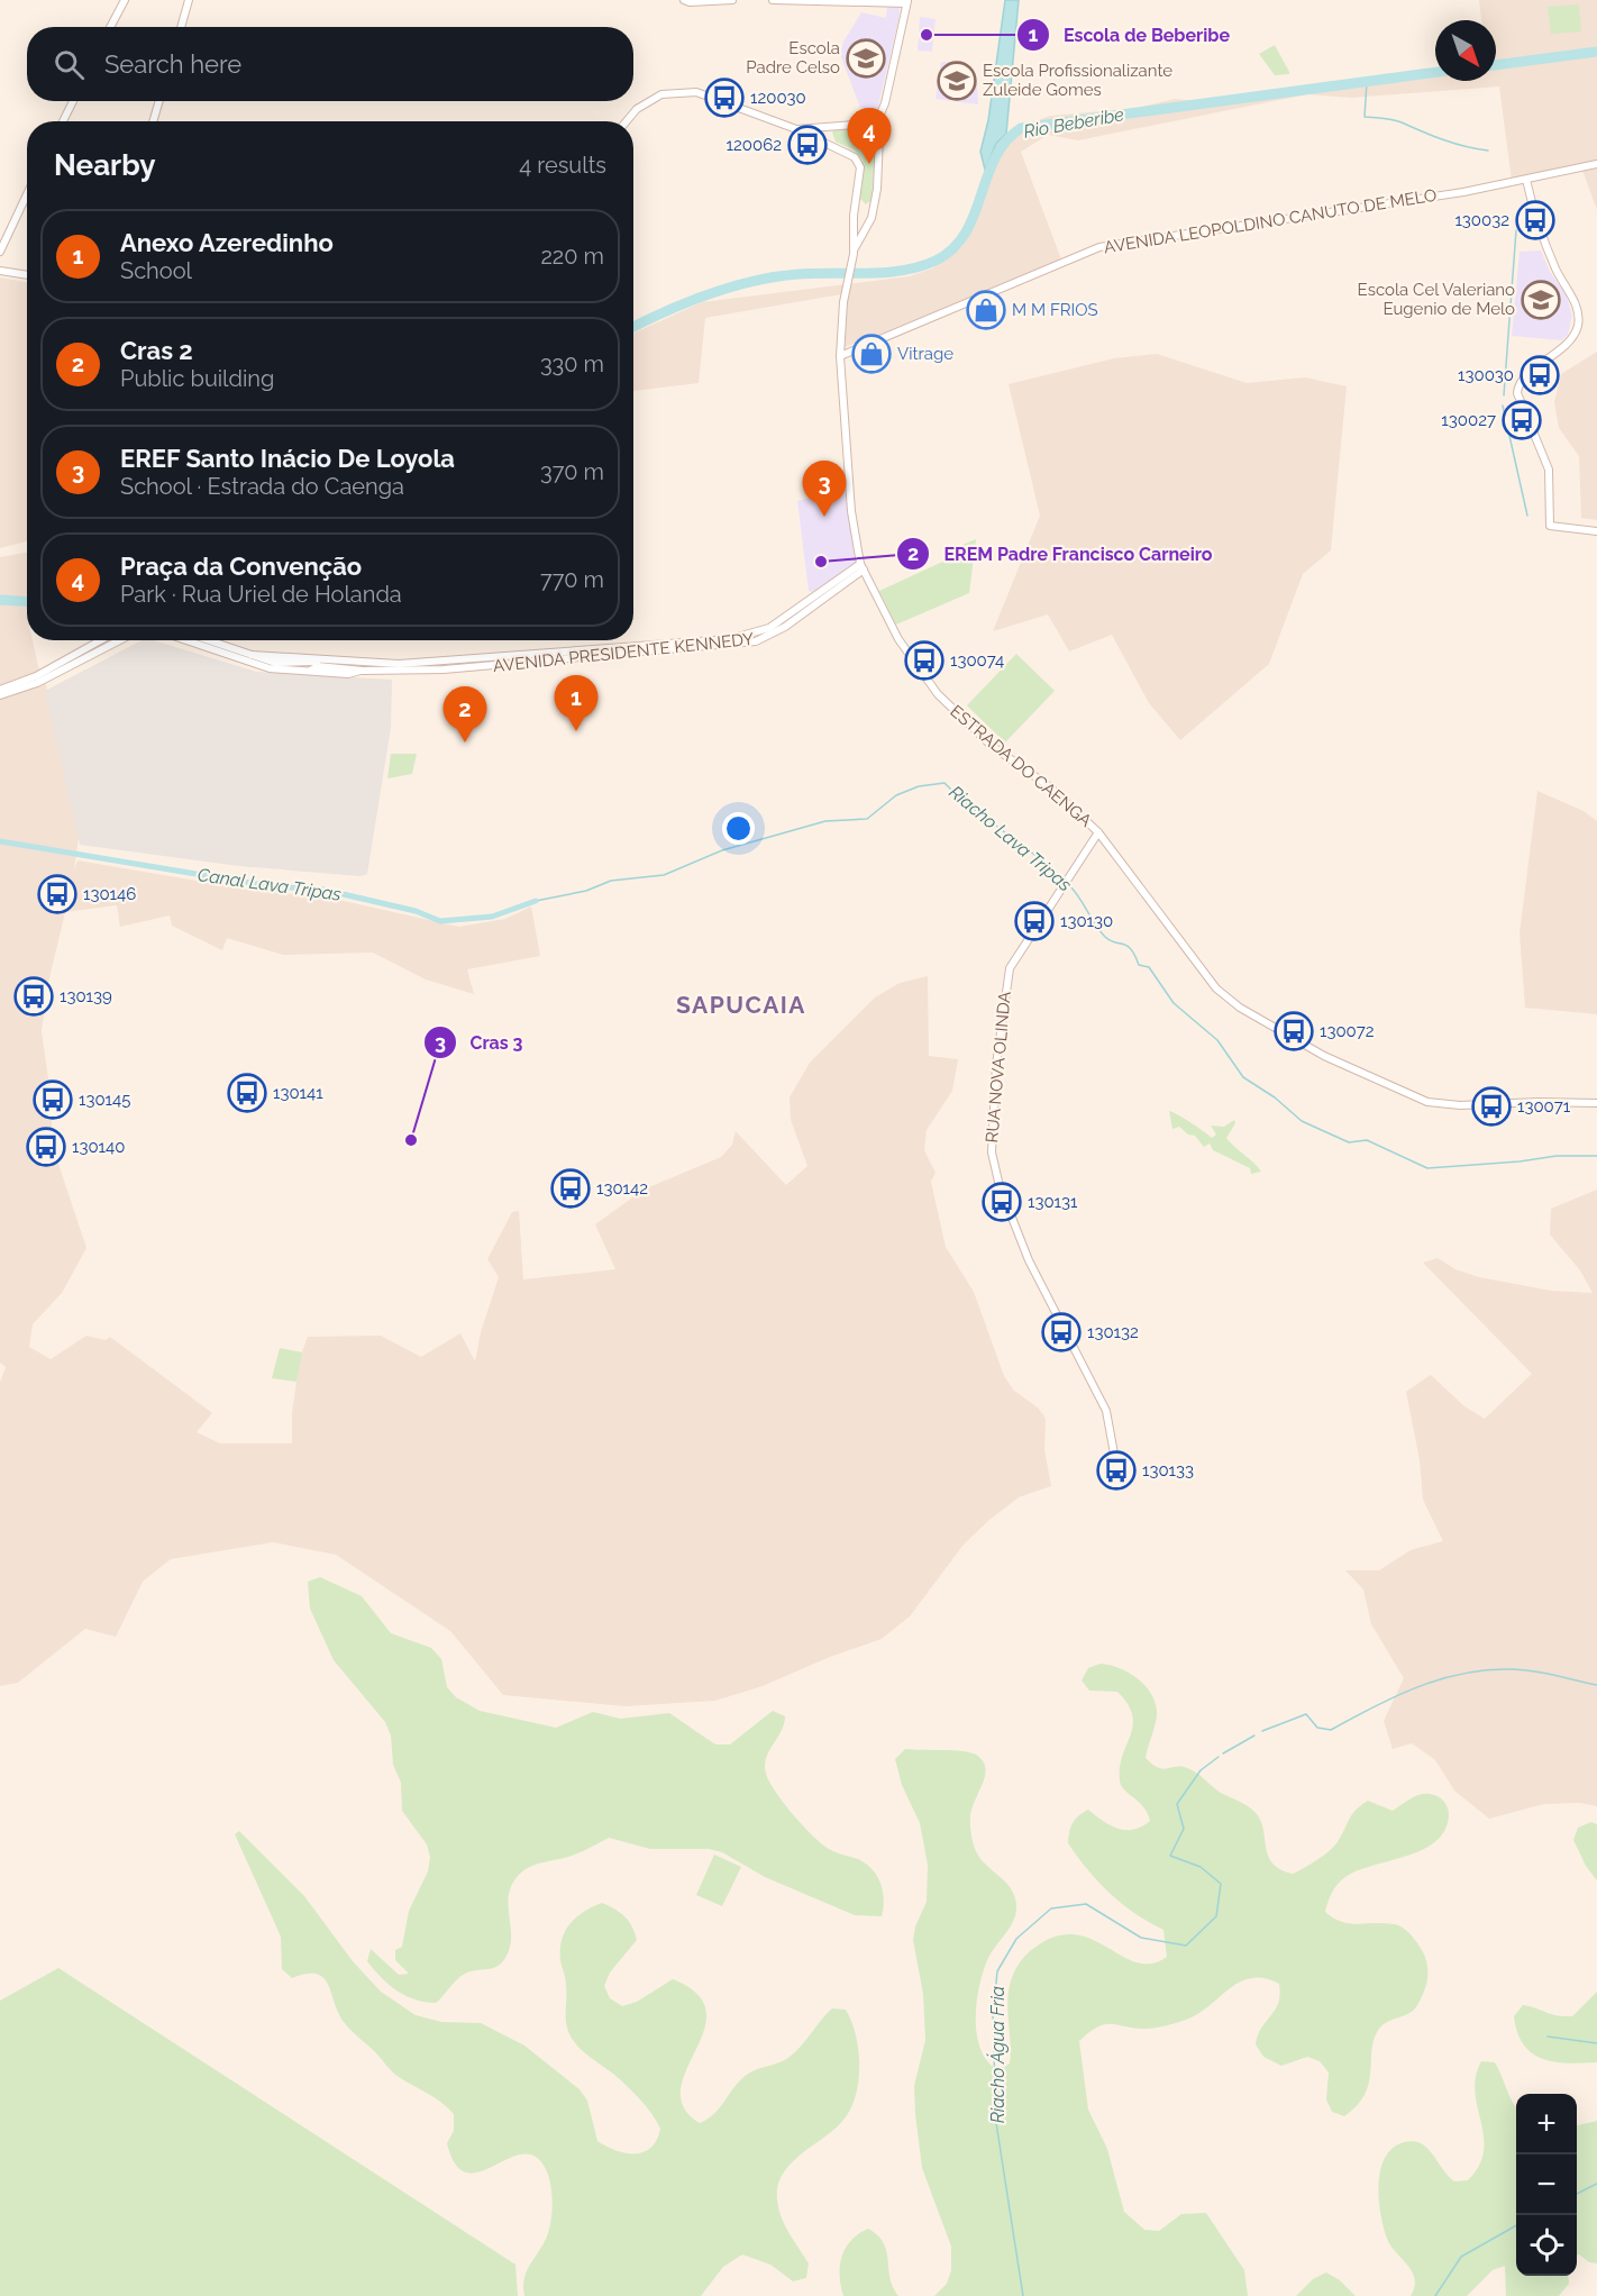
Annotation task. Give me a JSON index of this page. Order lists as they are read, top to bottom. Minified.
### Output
{"streets":{"main road":["AVENIDA LEOPOLDINO CANUTO DE MELO","AVENIDA PRESIDENTE KENNEDY","ESTRADA DO CAENGA","RUA NOVA OLINDA"]},"crossings":[["AVENIDA LEOPOLDINO CANUTO DE MELO","ESTRADA DO CAENGA"],["AVENIDA PRESIDENTE KENNEDY","ESTRADA DO CAENGA"],["ESTRADA DO CAENGA","RUA NOVA OLINDA"]],"districts":["SAPUCAIA"],"water":["Rio Beberibe","Riacho Lava Tripas","Canal Lava Tripas","Riacho Água Fria"],"places":{"other":["Escola de Beberibe","EREM Padre Francisco Carneiro","Cras 3"],"school or university":["Escola Padre Celso","Escola Profissionalizante Zuleide Gomes","Escola Cel Valeriano Eugenio de Melo"],"bus stop":["120030","120062","130032","130030","130027","130074","130146","130130","130139","130072","130141","130145","130071","130140","130142","130131","130132","130133"],"shop":["M M FRIOS","Vitrage"]},"north":"bottom right","page":{"search":"Search here","pins":["4","3","1","2"],"heading":["Nearby","4 results"],"list":[{"mark":"1","name":"Anexo Azeredinho","note":"School","value":"220 m"},{"mark":"2","name":"Cras 2","note":"Public building","value":"330 m"},{"mark":"3","name":"EREF Santo Inácio De Loyola","note":"School · Estrada do Caenga","value":"370 m"},{"mark":"4","name":"Praça da Convenção","note":"Park · Rua Uriel de Holanda","value":"770 m"}],"map_buttons":["+","−"]}}
